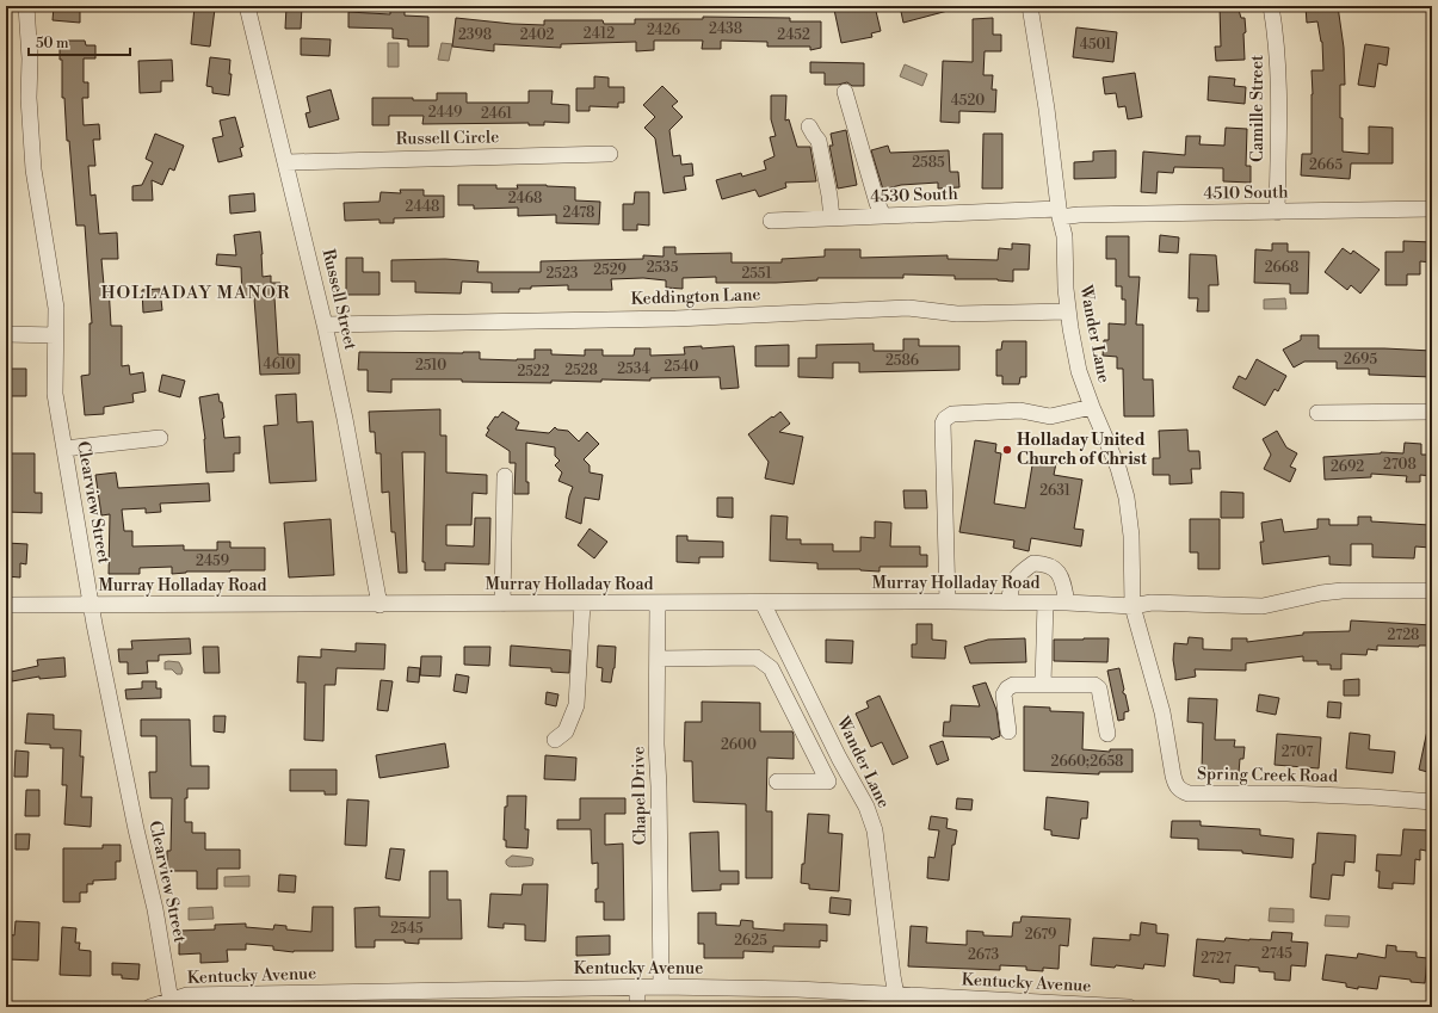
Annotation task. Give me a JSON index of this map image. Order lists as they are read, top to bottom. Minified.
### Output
{"streets":{"street":["Camille Street","Russell Circle","4510 South","4530 South","Keddington Lane","Russell Street","Wander Lane","Clearview Street","Murray Holladay Road","Spring Creek Road","Chapel Drive","Kentucky Avenue"]},"crossings":[["Camille Street","4510 South"],["Russell Circle","Russell Street"],["4510 South","4530 South"],["4510 South","Wander Lane"],["4530 South","Wander Lane"],["Keddington Lane","Russell Street"],["Keddington Lane","Wander Lane"],["Russell Street","Murray Holladay Road"],["Wander Lane","Murray Holladay Road"],["Wander Lane","Spring Creek Road"],["Wander Lane","Kentucky Avenue"],["Clearview Street","Murray Holladay Road"],["Clearview Street","Kentucky Avenue"],["Murray Holladay Road","Spring Creek Road"],["Murray Holladay Road","Chapel Drive"],["Chapel Drive","Kentucky Avenue"]],"districts":["HOLLADAY MANOR"],"places":["Holladay United Church of Christ"],"house_numbers":["2438","2426","2412","2398","2402","2452","4501","4520","2449","2461","2585","2665","2468","2448","2478","2535","2668","2529","2523","2551","2695","2586","4610","2510","2540","2534","2528","2522","2708","2692","2631","2459","2728","2600","2707","2660;2658","2545","2679","2625","2745","2673","2727"],"scale_bar":"50 m"}
